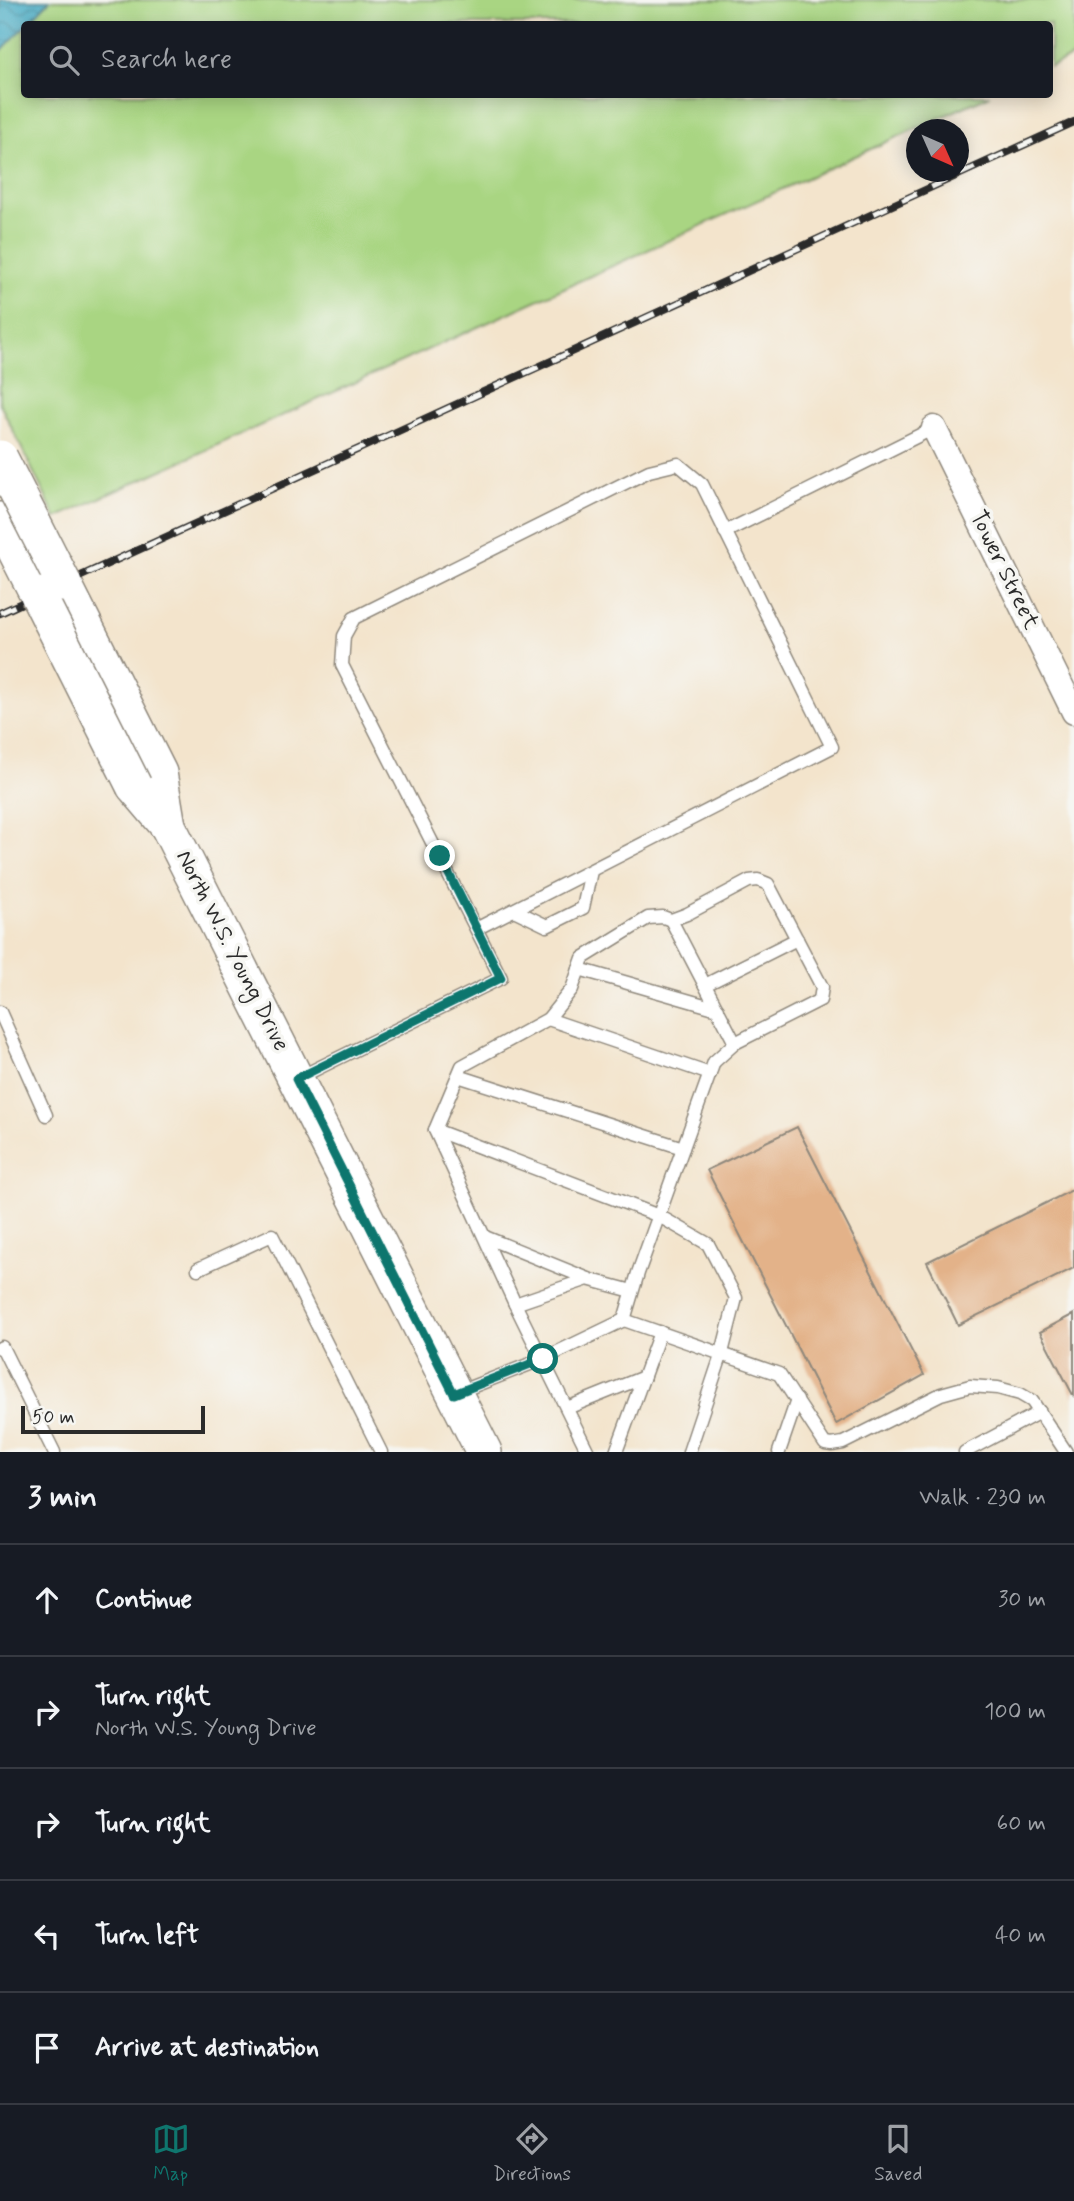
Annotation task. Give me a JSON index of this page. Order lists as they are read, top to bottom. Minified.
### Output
{"streets":{"main road":["North W.S. Young Drive"],"street":["Tower Street"]},"scale_bar":"50 m","north":"bottom right","page":{"search":"Search here","scale":"50 m","heading":["3 min","Walk · 230 m"],"list":[["Continue","30 m"],["Turn right","North W.S. Young Drive","100 m"],["Turn right","60 m"],["Turn left","40 m"],"Arrive at destination"],"nav":["Map","Directions","Saved"]}}
